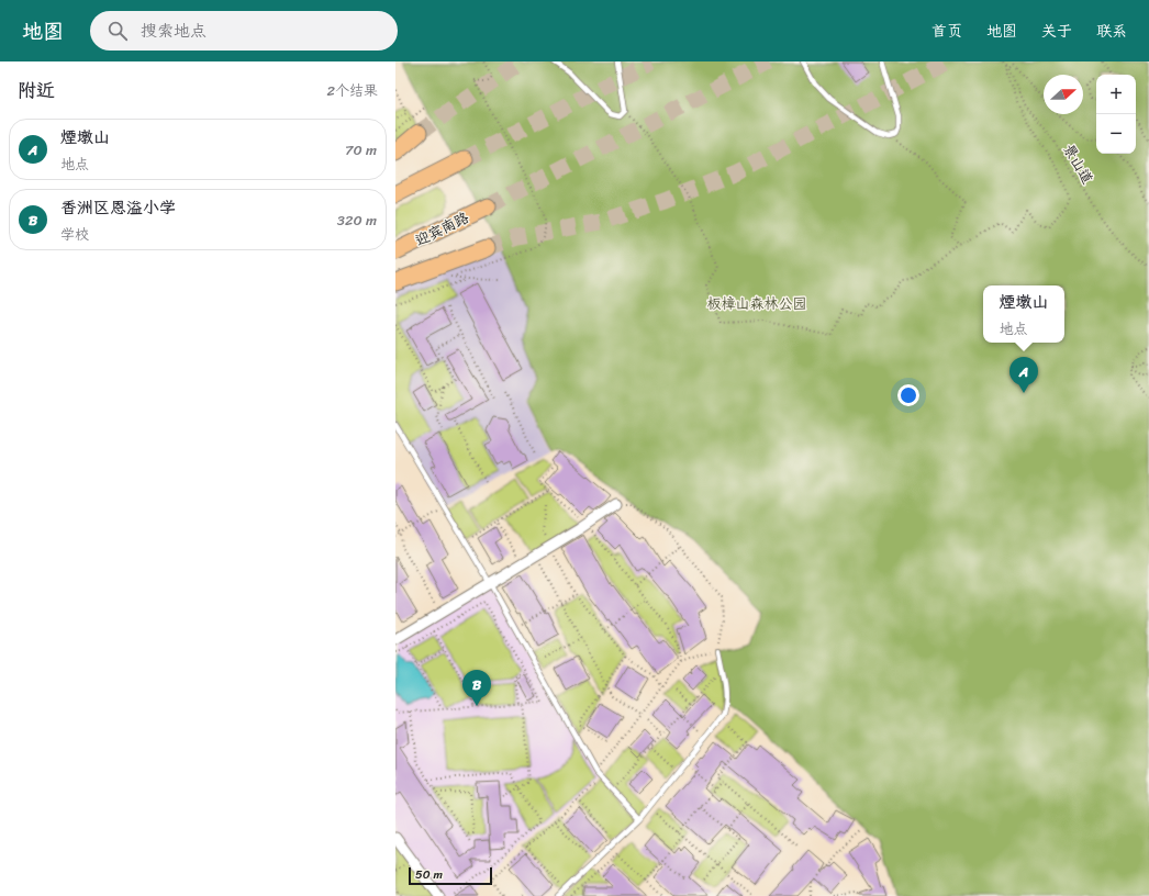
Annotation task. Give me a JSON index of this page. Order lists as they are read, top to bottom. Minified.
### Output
{"streets":{"main road":["迎宾南路"],"path":["景山道"]},"parks":["板樟山森林公园"],"scale_bar":"50 m","north":"right","page":{"header":"地图","search":"搜索地点","nav":["首页","地图","关于","联系"],"heading":["附近","2个结果"],"map_buttons":["+","−"],"list":[{"mark":"A","name":"煙墩山","note":"地点","value":"70 m"},{"mark":"B","name":"香洲区恩溢小学","note":"学校","value":"320 m"}],"popup":["煙墩山","地点"],"pins":["A","B"],"scale":"50 m"}}
